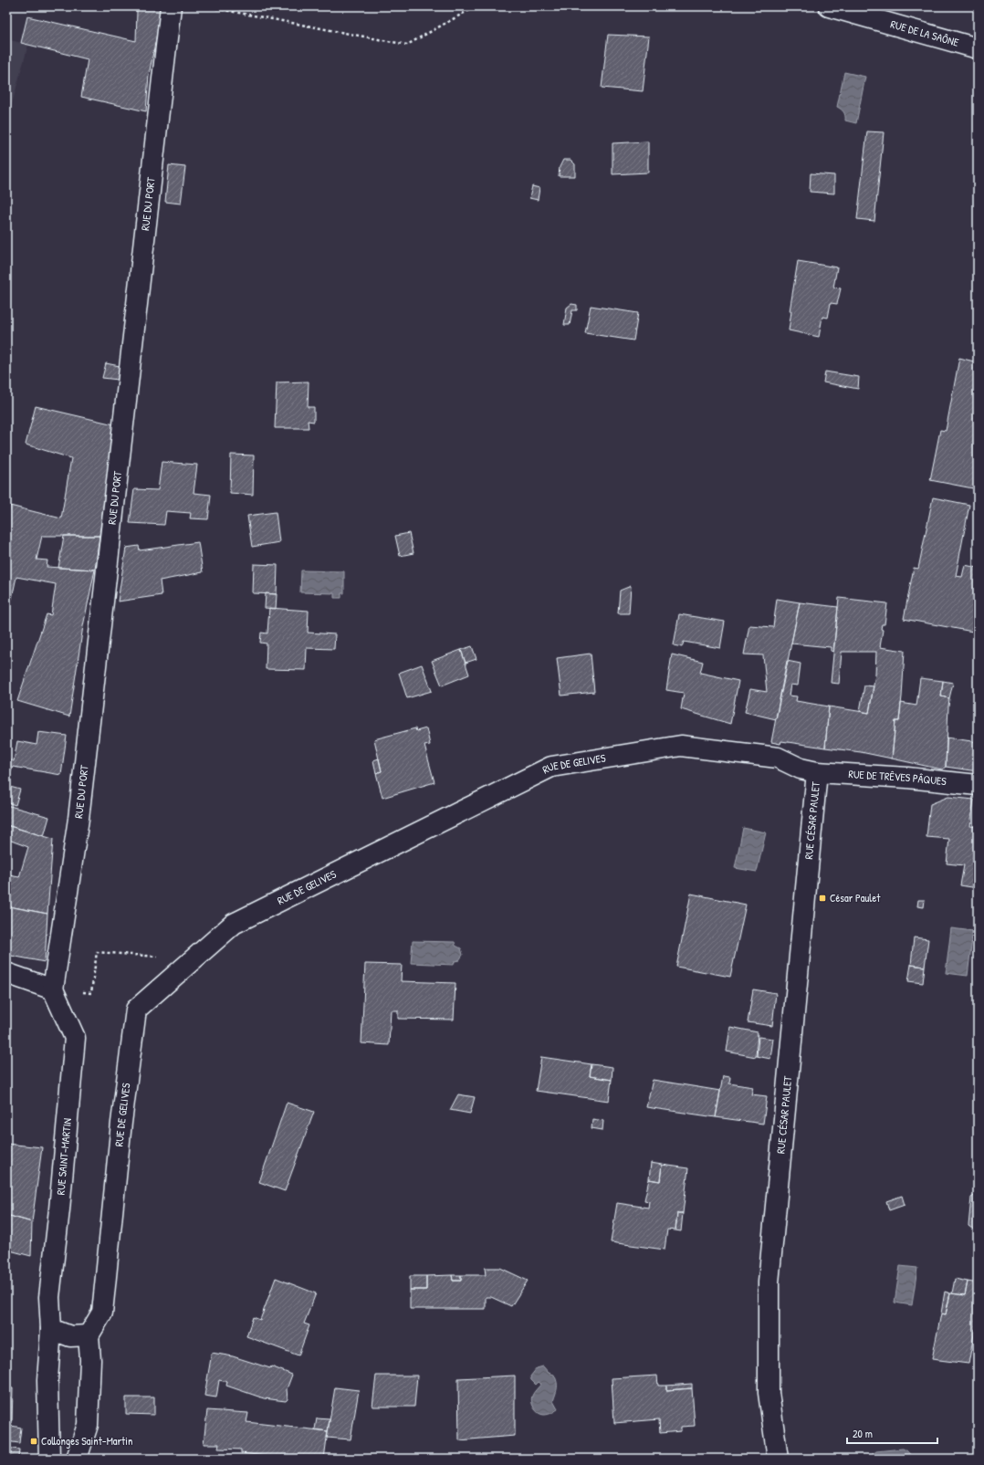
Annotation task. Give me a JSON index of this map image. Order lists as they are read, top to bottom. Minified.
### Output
{"streets":{"street":["RUE DE LA SAÔNE","RUE DU PORT","RUE DE GELIVES","RUE DE TRÊVES PÂQUES","RUE CÉSAR PAULET","RUE SAINT-MARTIN"]},"crossings":[["RUE DU PORT","RUE SAINT-MARTIN"],["RUE DE GELIVES","RUE DE TRÊVES PÂQUES"],["RUE DE GELIVES","RUE CÉSAR PAULET"],["RUE DE TRÊVES PÂQUES","RUE CÉSAR PAULET"]],"places":{"transit":["César Paulet","Collonges Saint-Martin"]},"scale_bar":"20 m"}
